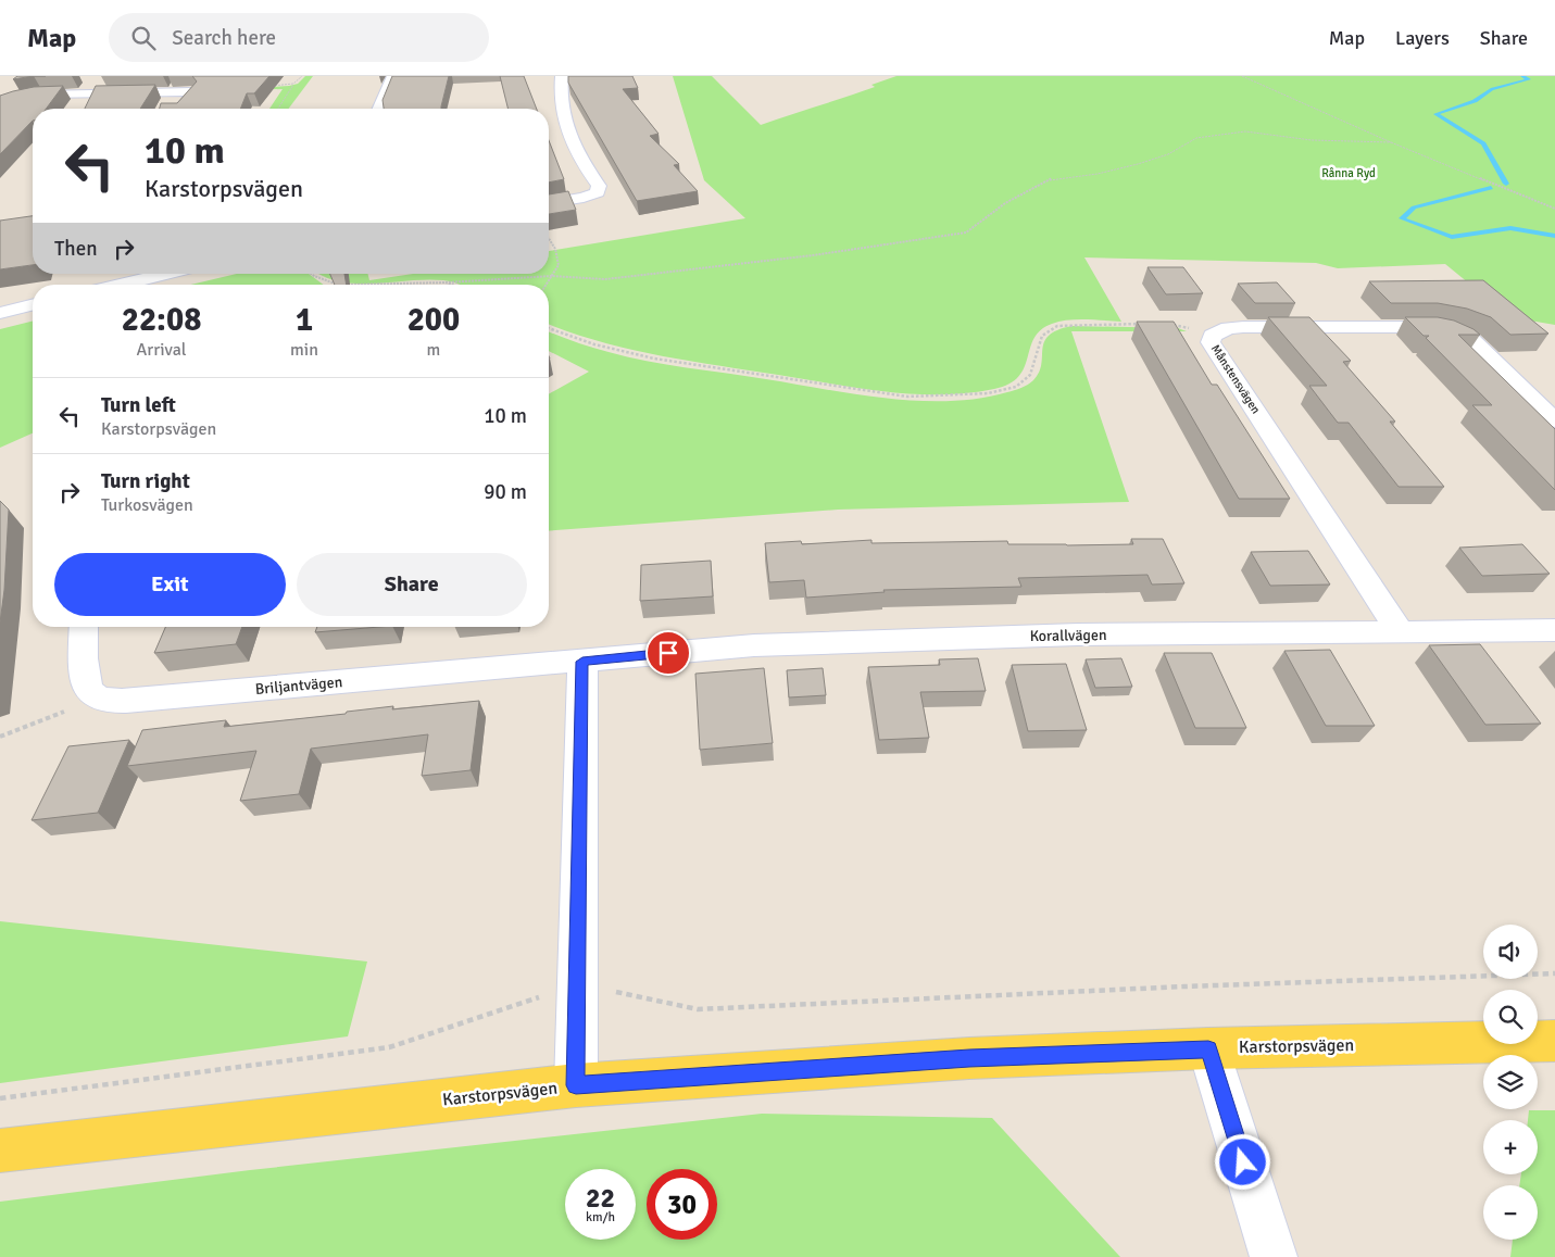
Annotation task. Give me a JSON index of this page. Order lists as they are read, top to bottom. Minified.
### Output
{"streets":{"main road":["Karstorpsvägen"],"street":["Månstensvägen","Korallvägen","Briljantvägen"]},"crossings":[["Månstensvägen","Korallvägen"],["Korallvägen","Briljantvägen"]],"parks":["Rånna Ryd"],"page":{"header":"Map","search":"Search here","nav":["Map","Layers","Share"],"turn":["10 m","Karstorpsvägen"],"then":"Then","eta":["22:08","Arrival","1","min","200","m"],"list":[{"name":"Turn left","note":"Karstorpsvägen","value":"10 m"},{"name":"Turn right","note":"Turkosvägen","value":"90 m"}],"buttons":["Exit","Share"],"map_buttons":["+","−"],"speed":"22 km/h","limit":"30"}}
